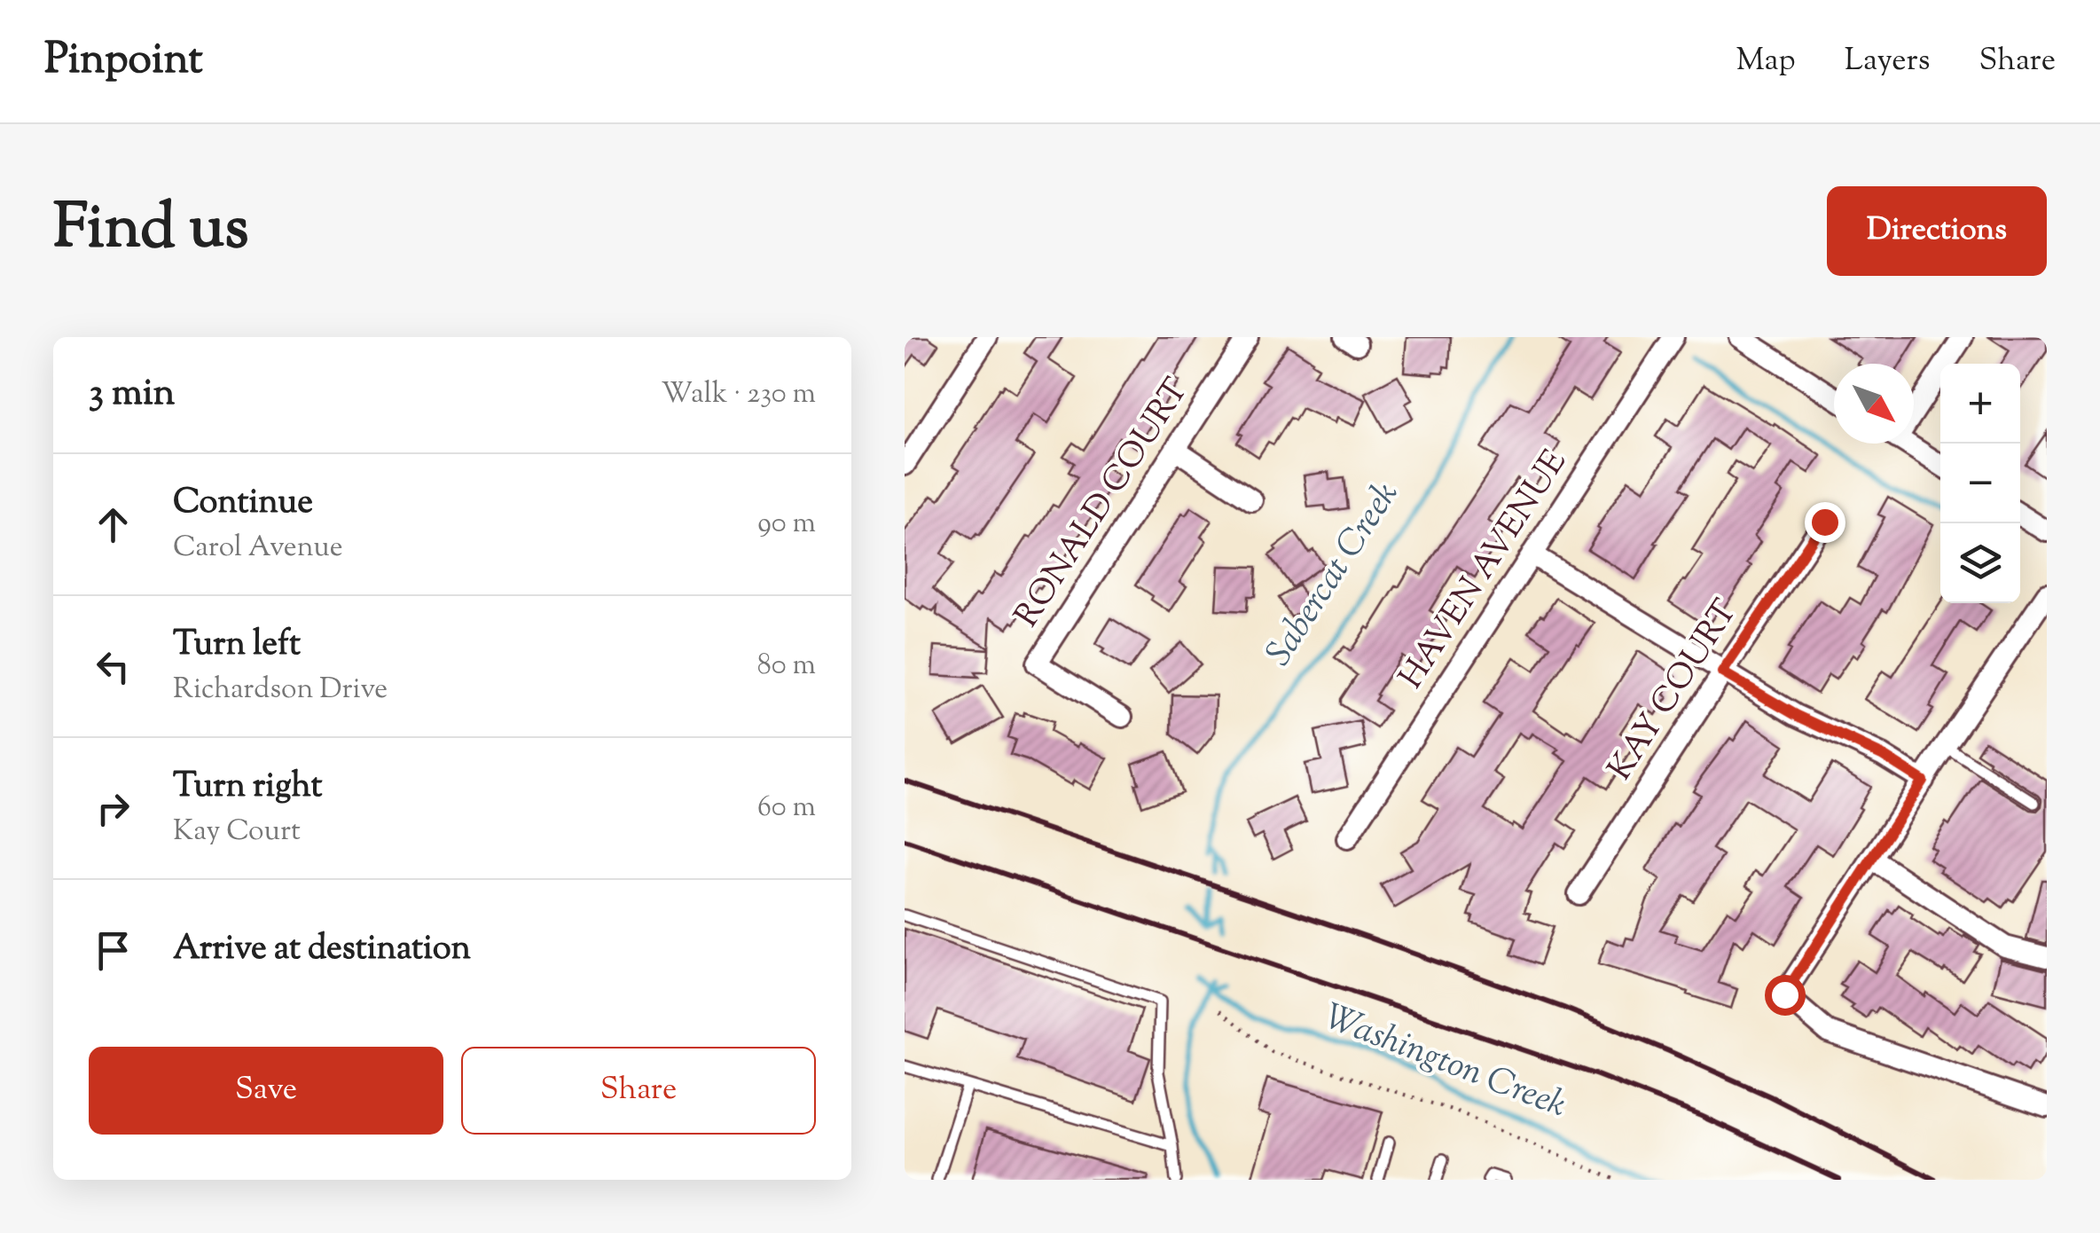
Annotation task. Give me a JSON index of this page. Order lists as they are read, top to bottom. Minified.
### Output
{"streets":{"street":["RONALD COURT","HAVEN AVENUE","KAY COURT"]},"water":["Sabercat Creek","Washington Creek"],"north":"bottom right","page":{"header":"Pinpoint","nav":["Map","Layers","Share"],"title":"Find us","buttons":["Directions",["Save","Share"]],"heading":["3 min","Walk · 230 m"],"map_buttons":["+","−"],"list":[["Continue","Carol Avenue","90 m"],["Turn left","Richardson Drive","80 m"],["Turn right","Kay Court","60 m"],"Arrive at destination"]}}
